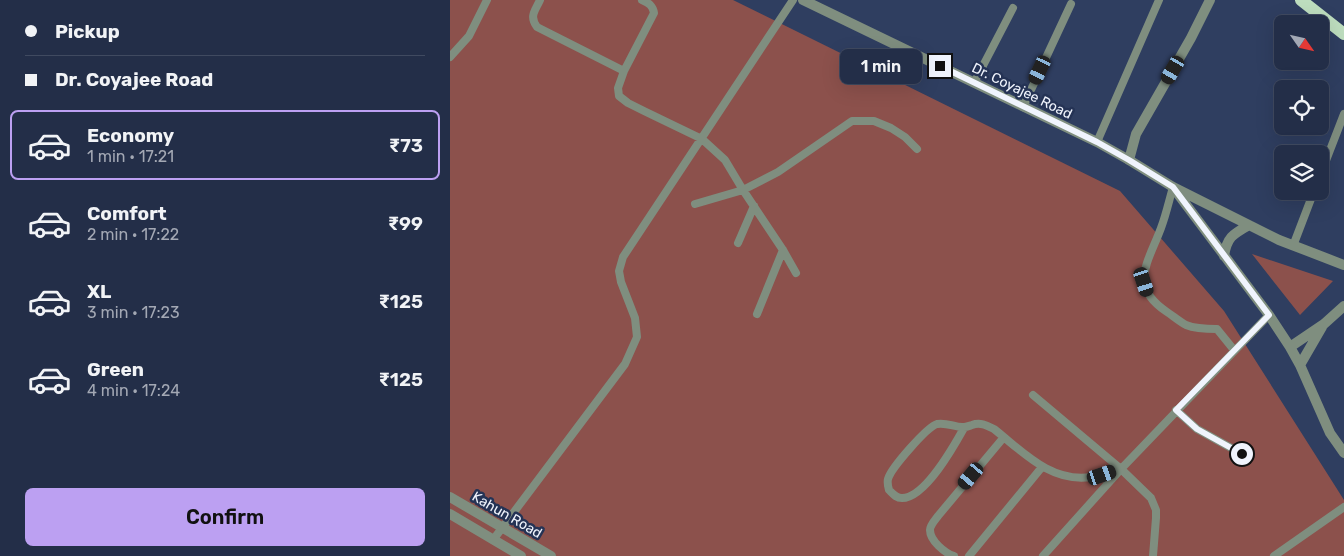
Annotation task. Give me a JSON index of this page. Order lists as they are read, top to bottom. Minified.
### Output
{"streets":{"street":["Dr. Coyajee Road","Kahun Road"]},"north":"bottom right","page":{"banner":["Pickup","Dr. Coyajee Road"],"bubble":"1 min","list":[{"name":"Economy","note":"1 min · 17:21","value":"₹73"},{"name":"Comfort","note":"2 min · 17:22","value":"₹99"},{"name":"XL","note":"3 min · 17:23","value":"₹125"},{"name":"Green","note":"4 min · 17:24","value":"₹125"}],"buttons":"Confirm"}}
